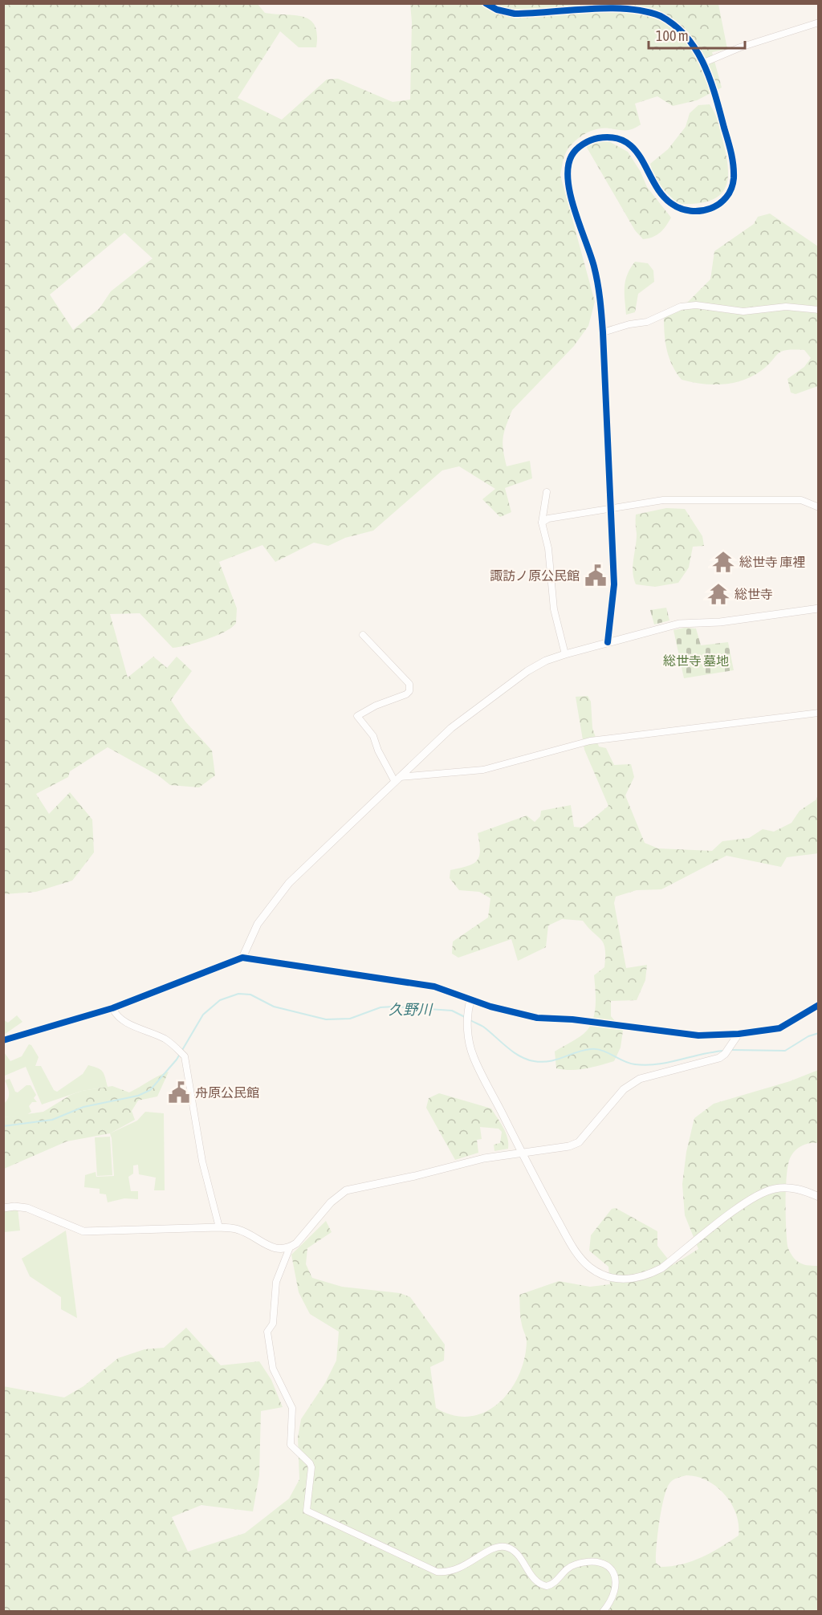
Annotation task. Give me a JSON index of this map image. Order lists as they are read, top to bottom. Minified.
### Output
{"water":["久野川"],"parks":["総世寺 墓地"],"places":{"temple":["総世寺 庫裡","総世寺"],"public building":["諏訪ノ原公民館","舟原公民館"]},"scale_bar":"100 m"}
